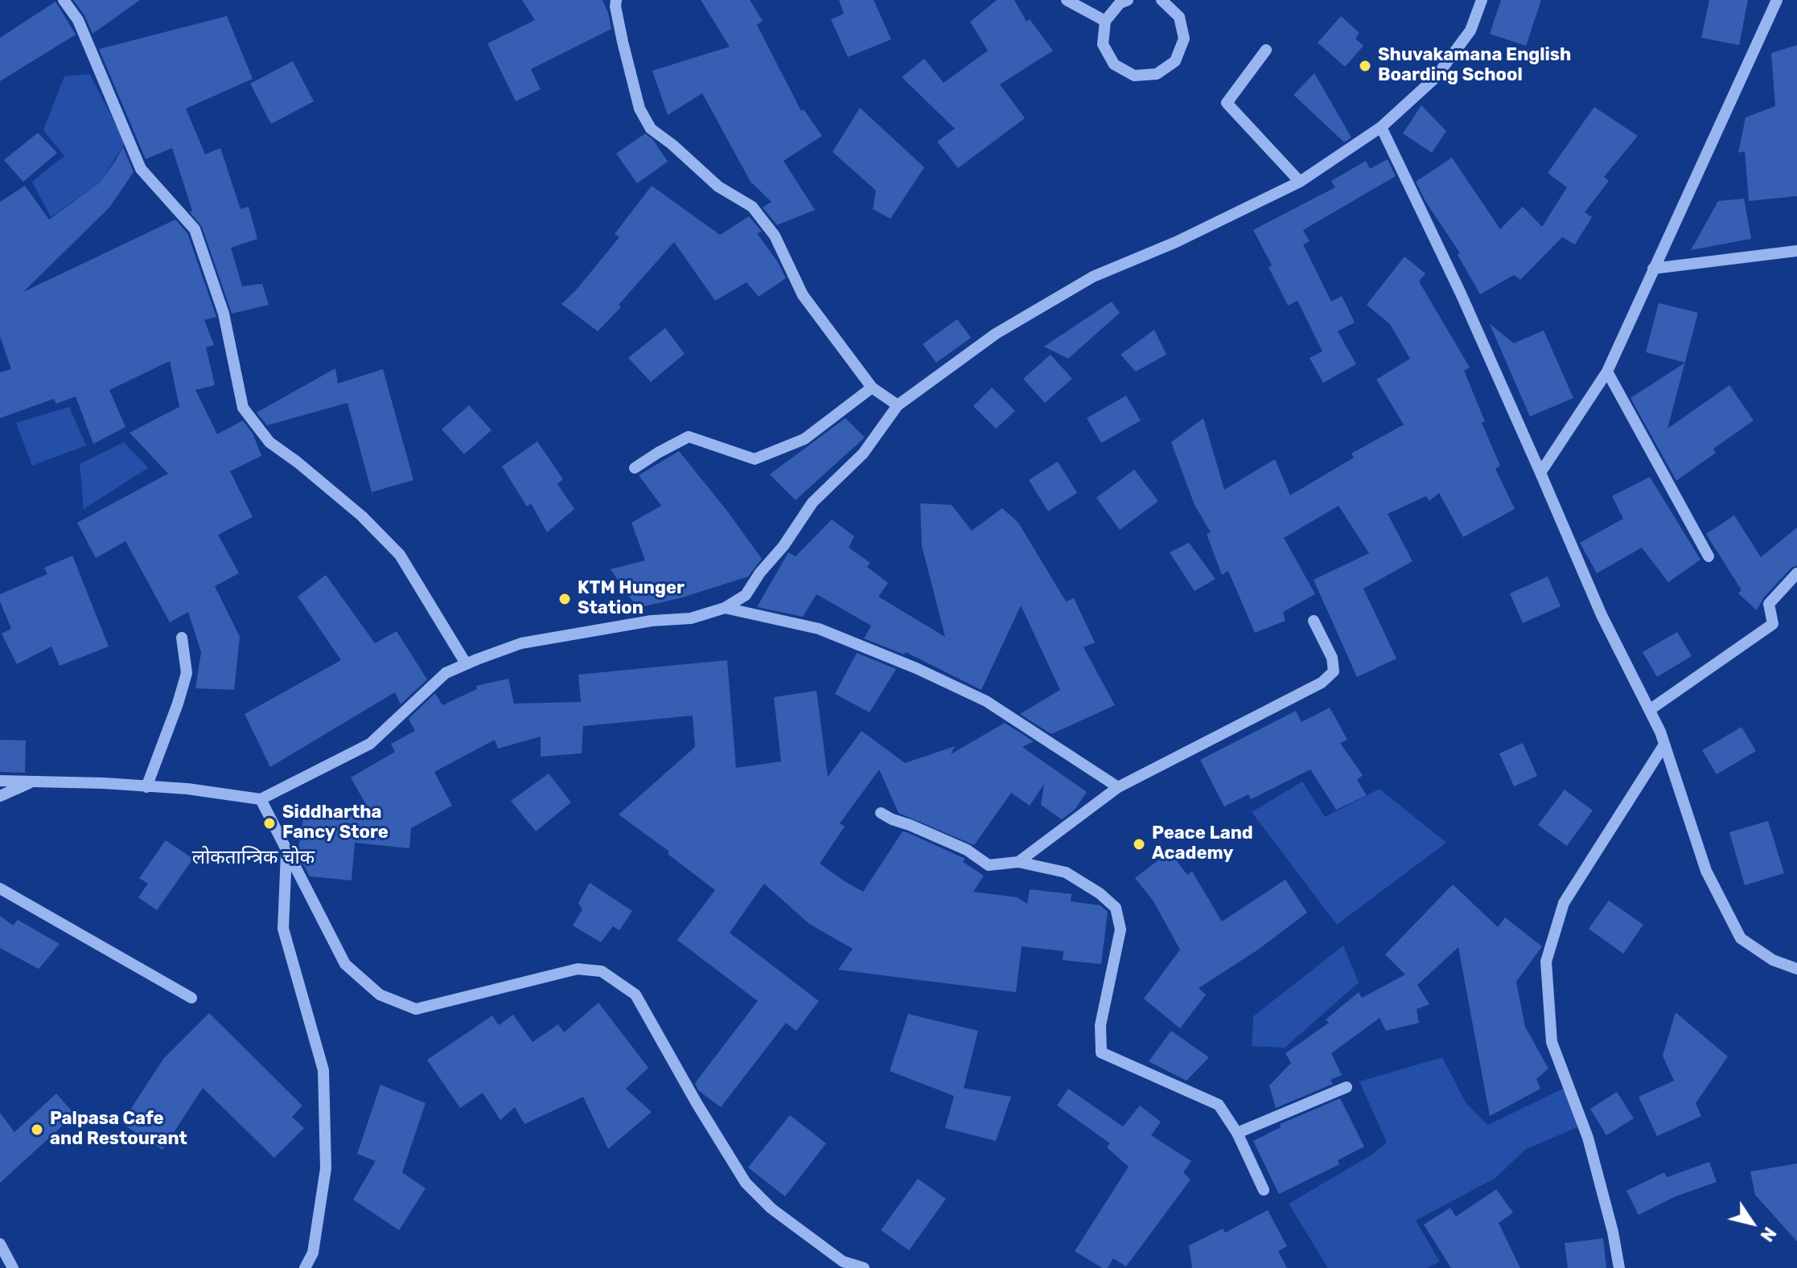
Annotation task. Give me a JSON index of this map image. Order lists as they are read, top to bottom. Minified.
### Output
{"districts":["लोकतान्त्रिक चोक"],"places":["Shuvakamana English Boarding School","KTM Hunger Station","Siddhartha Fancy Store","Peace Land Academy","Palpasa Cafe and Restourant"],"north":"bottom right"}
